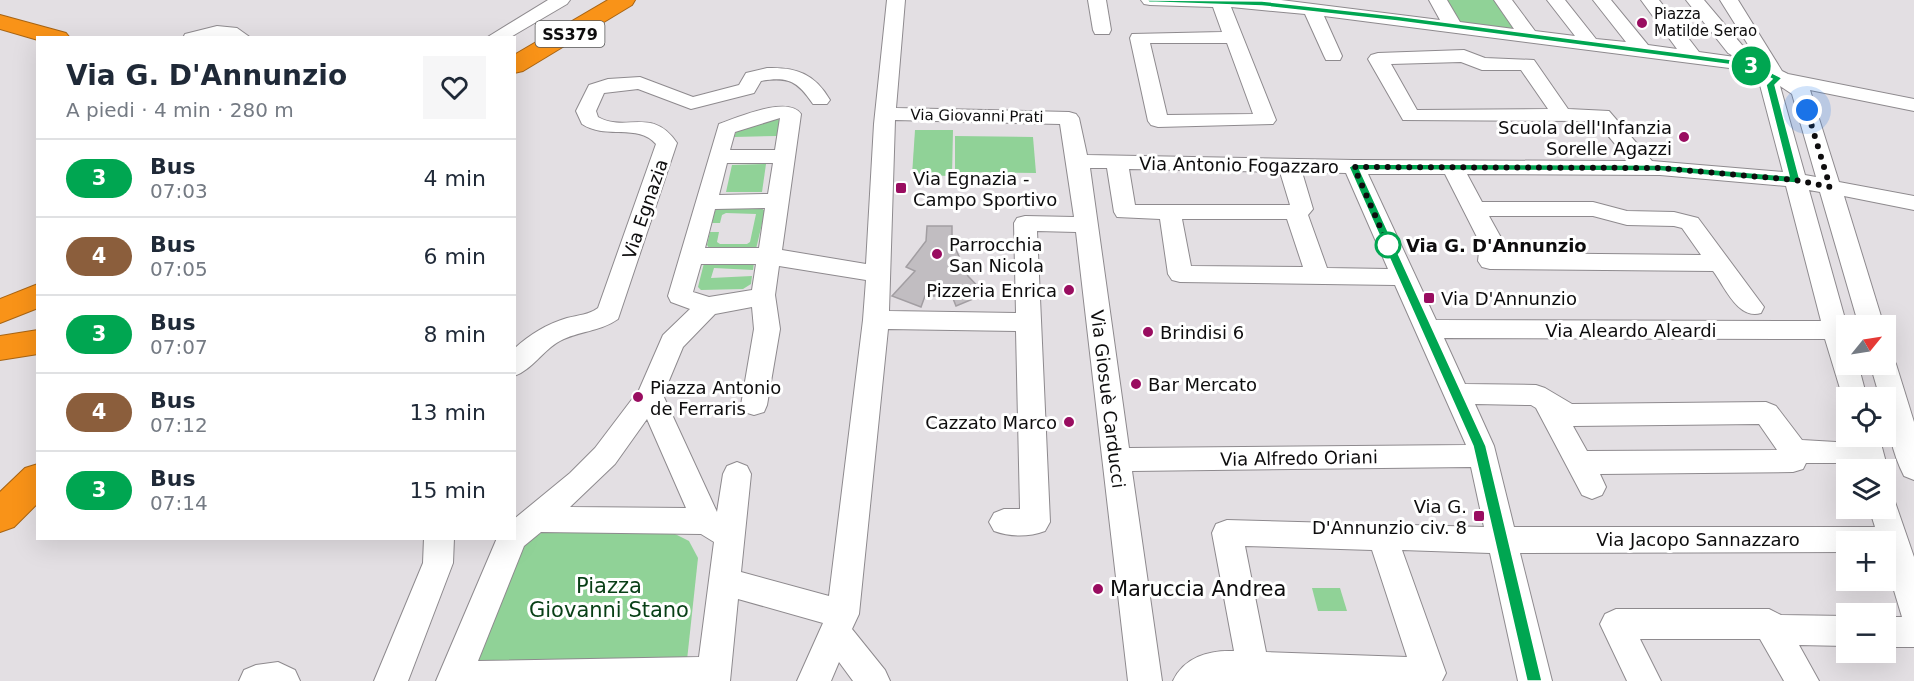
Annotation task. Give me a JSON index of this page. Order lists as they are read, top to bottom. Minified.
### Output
{"streets":{"highway":["SS379"],"street":["Via Giovanni Prati","Via Antonio Fogazzaro","Via Egnazia","Via Aleardo Aleardi","Via Giosuè Carducci","Via Alfredo Oriani","Via Jacopo Sannazzaro"]},"crossings":[["Via Giovanni Prati","Via Giosuè Carducci"],["Via Antonio Fogazzaro","Via Giosuè Carducci"],["Via Giosuè Carducci","Via Alfredo Oriani"]],"parks":["Piazza Giovanni Stano"],"places":{"other":["Piazza Matilde Serao","Scuola dell'Infanzia Sorelle Agazzi","Via G. D'Annunzio","Parrocchia San Nicola","Pizzeria Enrica","Brindisi 6","Bar Mercato","Piazza Antonio de Ferraris","Cazzato Marco","Maruccia Andrea"],"transit":["Via Egnazia - Campo Sportivo","Via D'Annunzio","Via G. D'Annunzio civ. 8"]},"lines":["bus line 3"],"north":"top right","page":{"on_map":"3","heading":["Via G. D'Annunzio","A piedi · 4 min · 280 m"],"list":[{"mark":"3","name":"Bus","note":"07:03","value":"4 min"},{"mark":"4","name":"Bus","note":"07:05","value":"6 min"},{"mark":"3","name":"Bus","note":"07:07","value":"8 min"},{"mark":"4","name":"Bus","note":"07:12","value":"13 min"},{"mark":"3","name":"Bus","note":"07:14","value":"15 min"}],"map_buttons":["+","−"]}}
